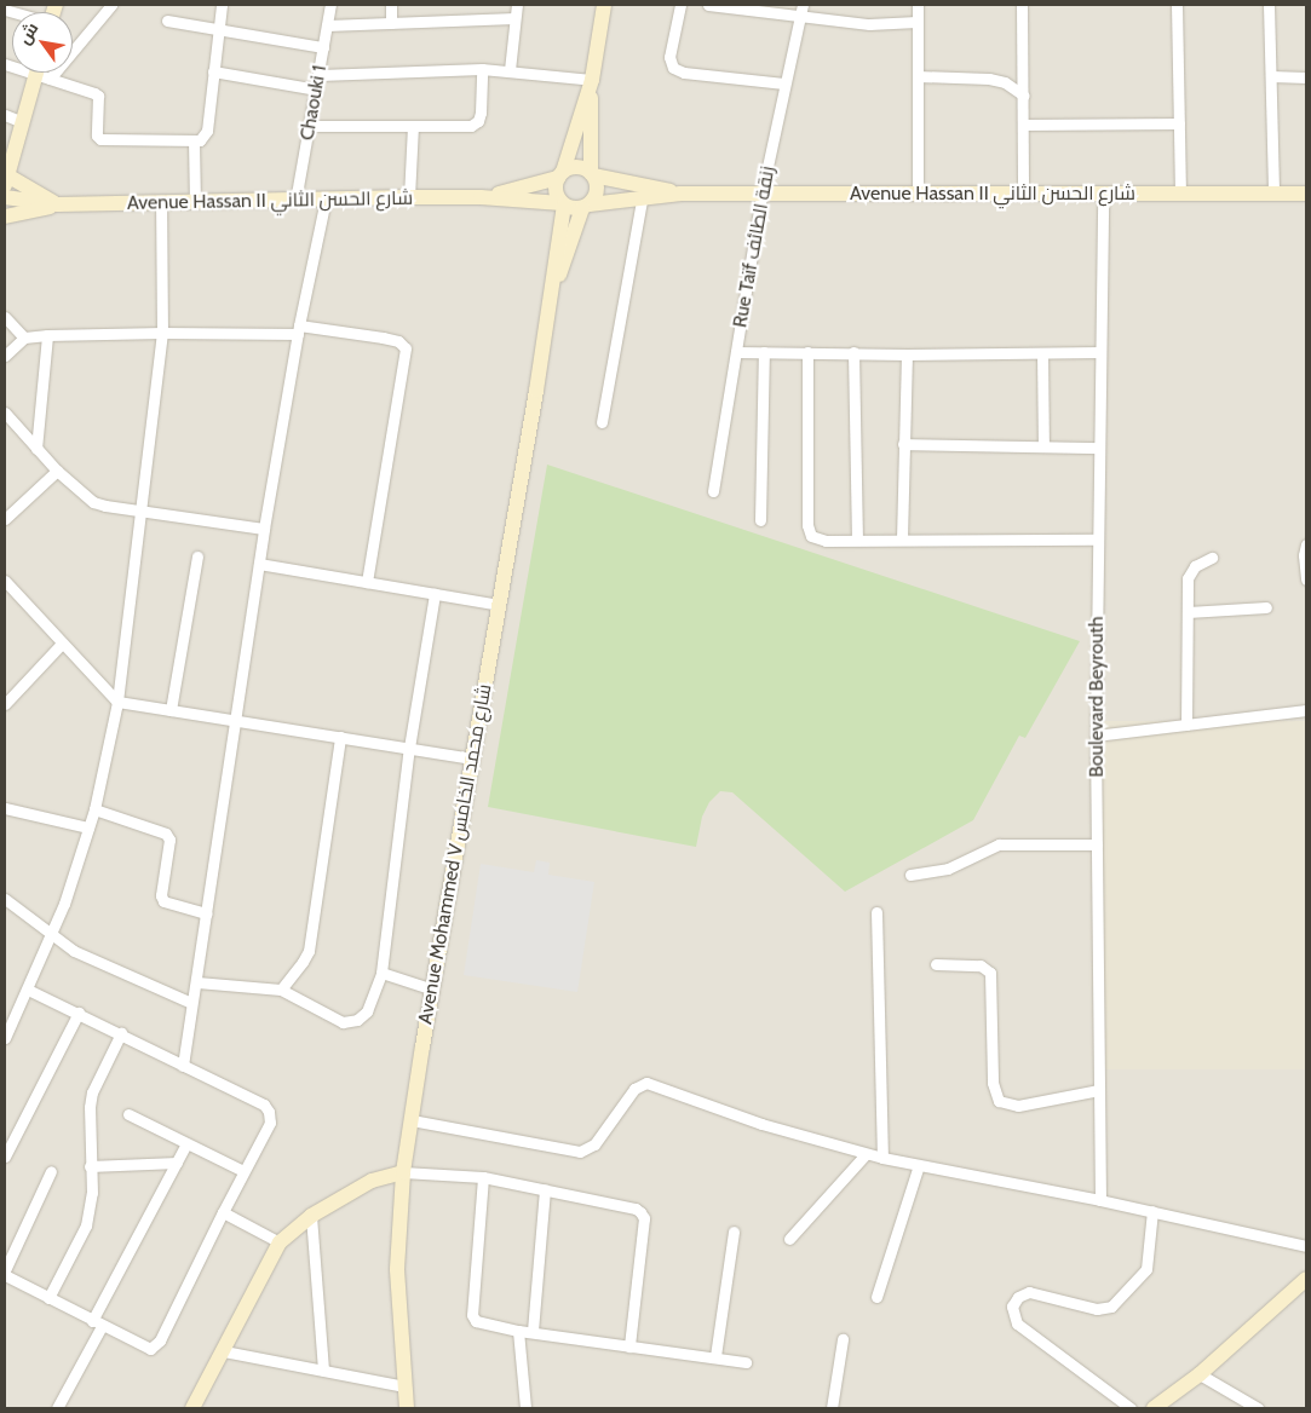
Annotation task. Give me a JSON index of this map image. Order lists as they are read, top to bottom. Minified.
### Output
{"streets":{"street":["Chaouki 1","Avenue Hassan II شارع الحسن الثاني","Rue Taïf زنقة الطائف","Boulevard Beyrouth","Avenue Mohammed V شارع محمد الخامس"]},"crossings":[["Chaouki 1","Avenue Hassan II شارع الحسن الثاني"],["Avenue Hassan II شارع الحسن الثاني","Rue Taïf زنقة الطائف"],["Avenue Hassan II شارع الحسن الثاني","Boulevard Beyrouth"]],"north":"top left"}
